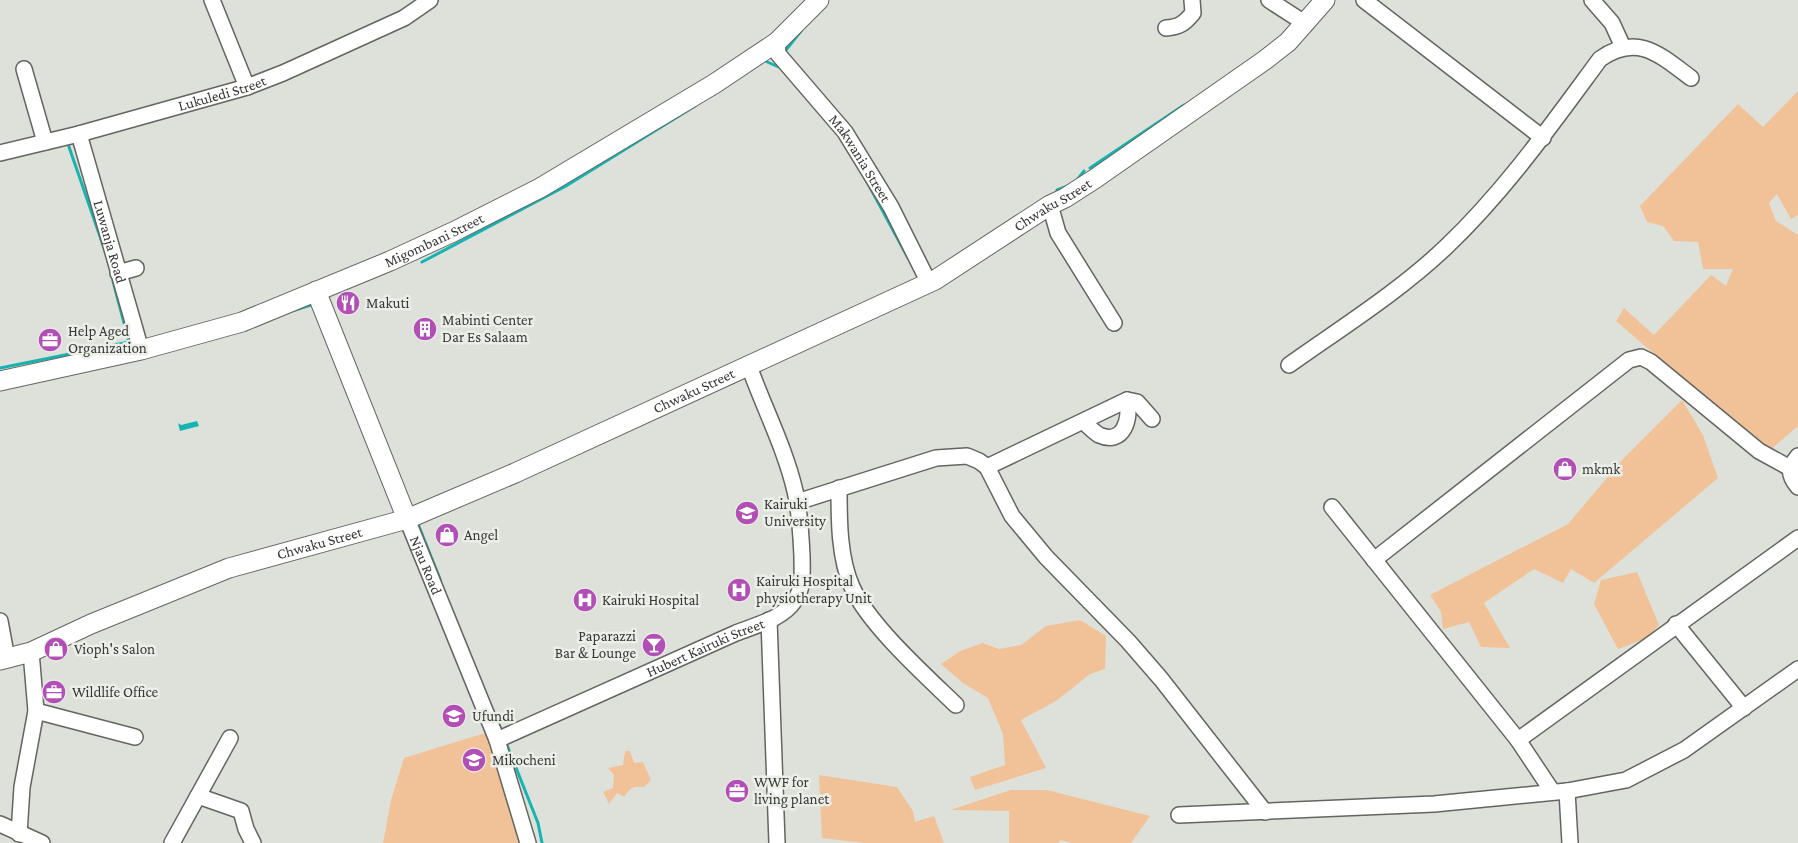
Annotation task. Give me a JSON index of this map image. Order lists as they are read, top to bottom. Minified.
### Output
{"streets":{"main road":["Chwaku Street","Migombani Street","Njau Road"],"street":["Lukuledi Street","Makwania Street","Luwanja Road","Hubert Kairuki Street"]},"crossings":[["Lukuledi Street","Luwanja Road"],["Makwania Street","Chwaku Street"],["Makwania Street","Migombani Street"],["Chwaku Street","Njau Road"],["Chwaku Street","Hubert Kairuki Street"],["Migombani Street","Luwanja Road"],["Migombani Street","Njau Road"],["Njau Road","Hubert Kairuki Street"]],"places":{"restaurant":["Makuti"],"building":["Mabinti Center Dar Es Salaam"],"office":["Help Aged Organization","Wildlife Office","WWF for living planet"],"shop":["mkmk","Angel","Vioph's Salon"],"school or university":["Kairuki University","Ufundi","Mikocheni"],"hospital":["Kairuki Hospital physiotherapy Unit","Kairuki Hospital"],"bar":["Paparazzi Bar & Lounge"]}}
